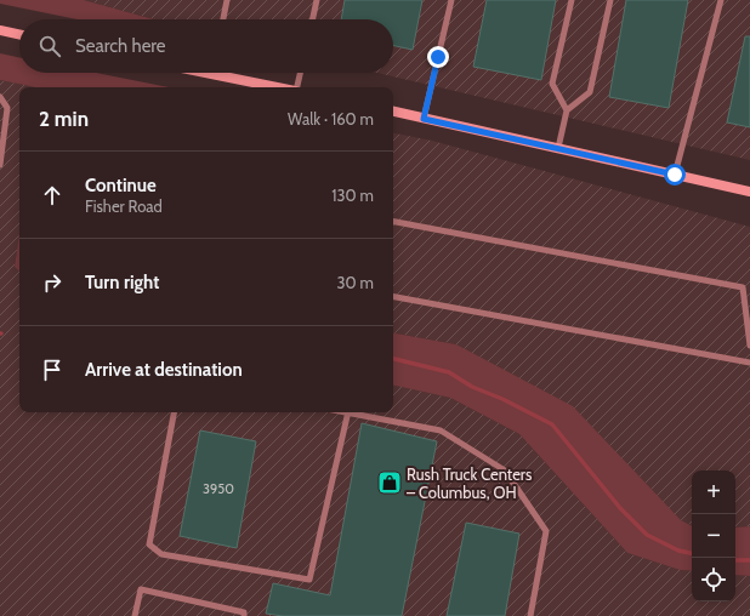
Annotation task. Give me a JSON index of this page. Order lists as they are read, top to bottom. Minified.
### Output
{"places":{"shop":["Rush Truck Centers – Columbus, OH"]},"house_numbers":["3950"],"page":{"search":"Search here","heading":["2 min","Walk · 160 m"],"list":[["Continue","Fisher Road","130 m"],["Turn right","30 m"],"Arrive at destination"],"map_buttons":["+","−"]}}
